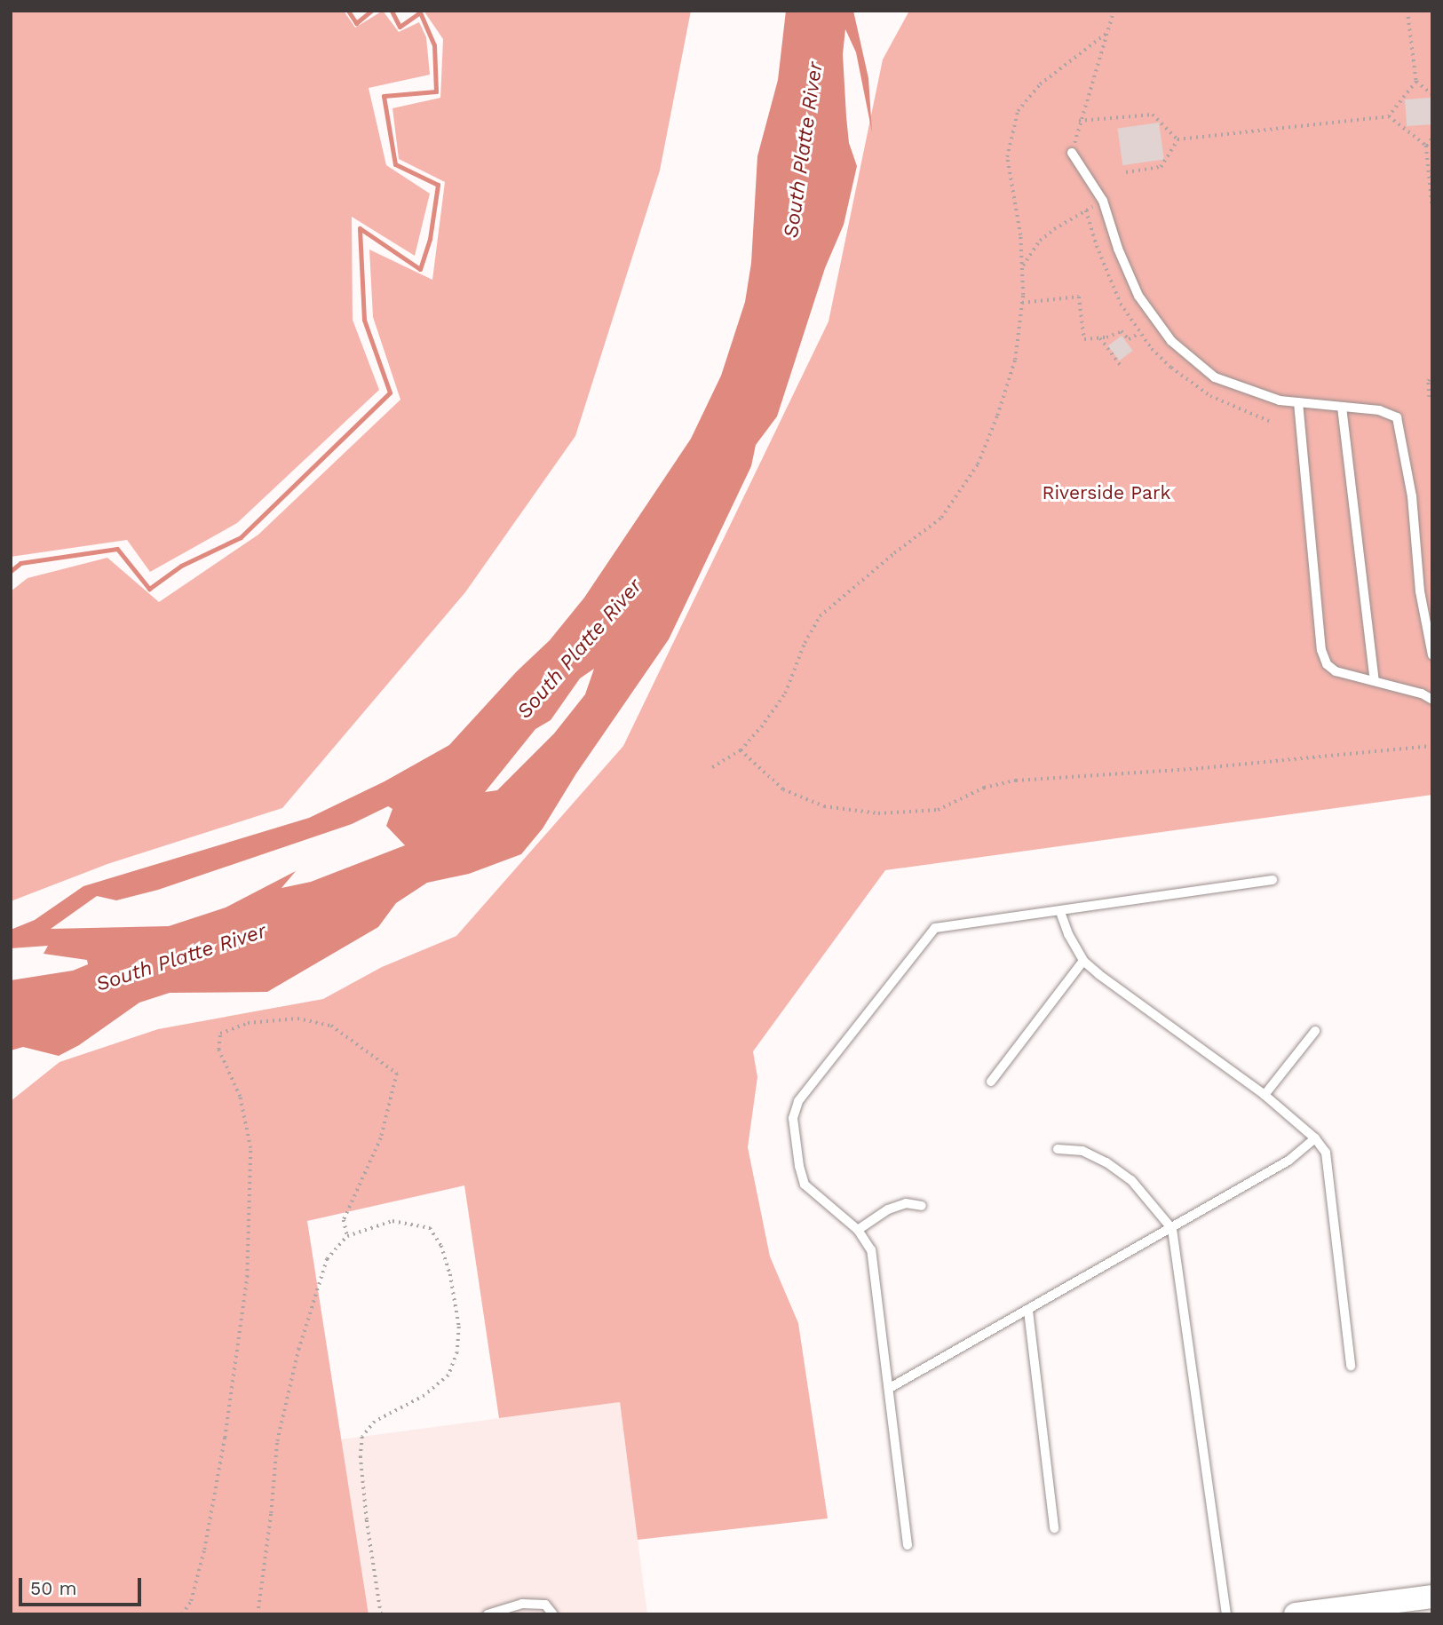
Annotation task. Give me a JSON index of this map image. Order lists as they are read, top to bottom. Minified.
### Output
{"water":["South Platte River"],"parks":["Riverside Park"],"scale_bar":"50 m"}
